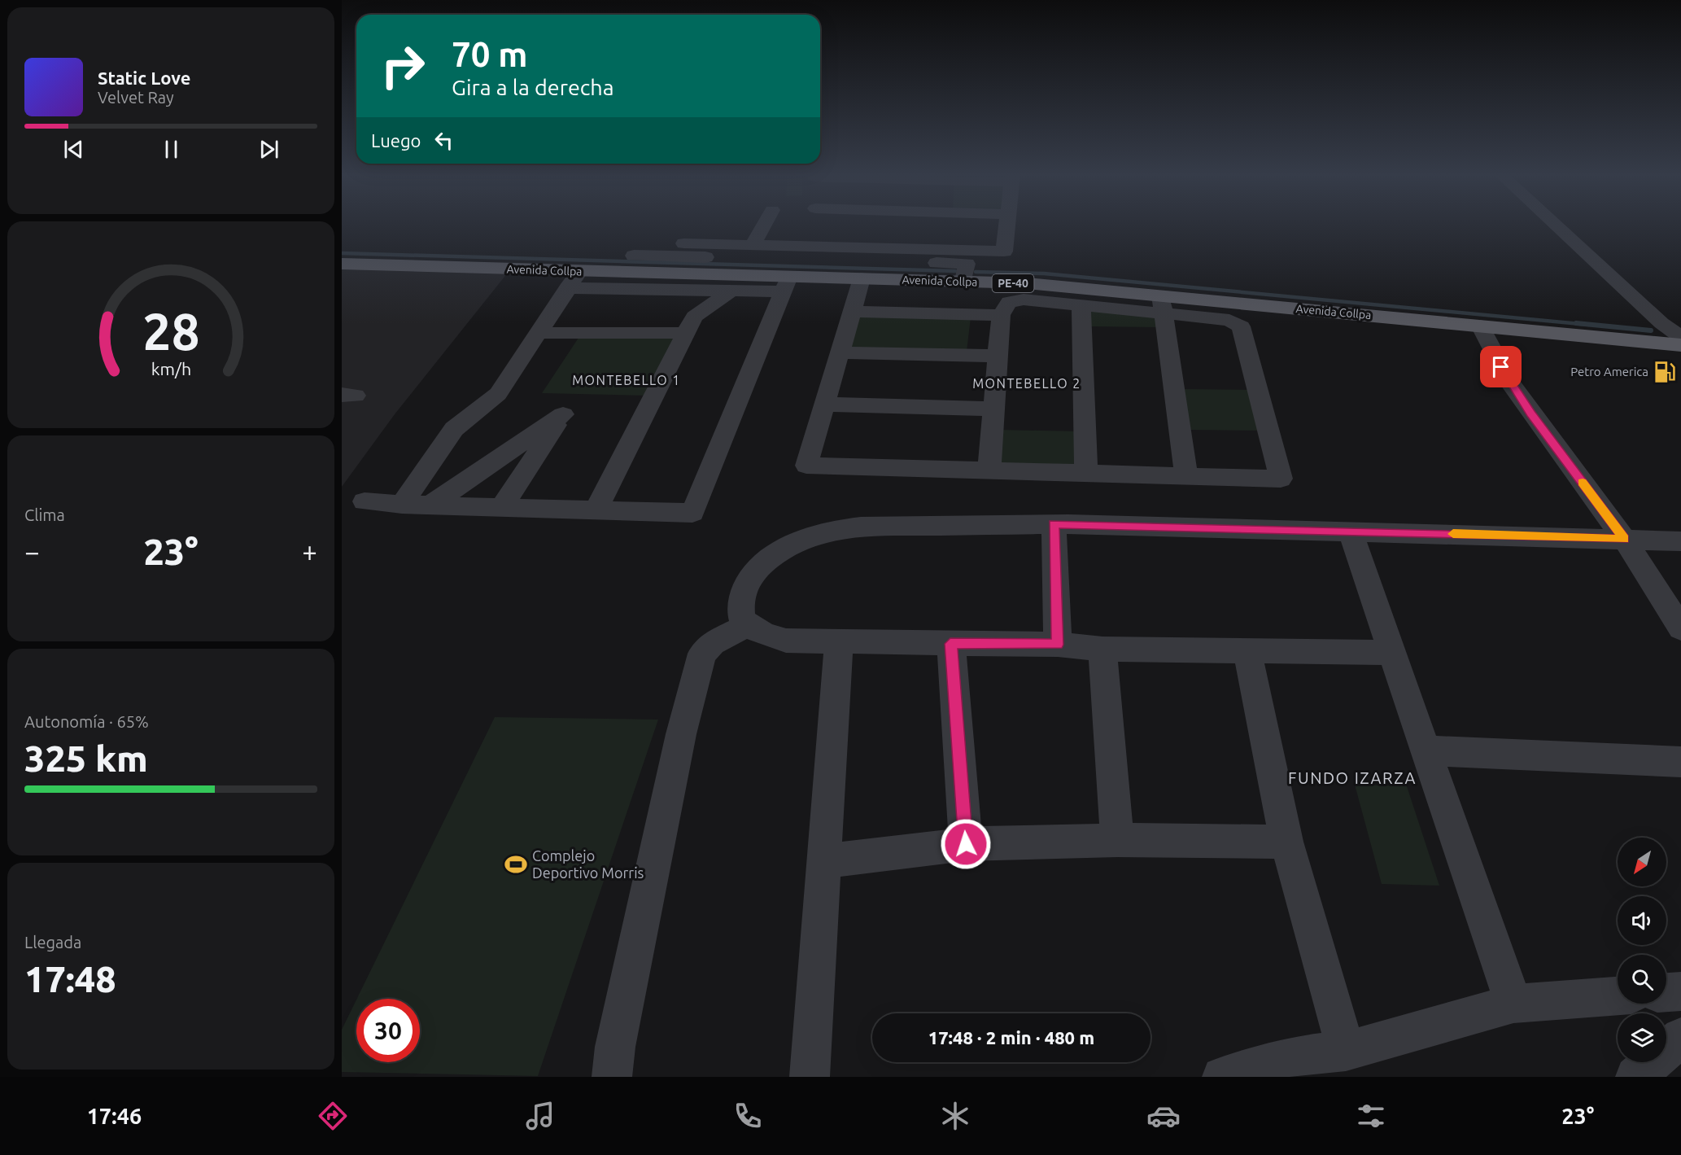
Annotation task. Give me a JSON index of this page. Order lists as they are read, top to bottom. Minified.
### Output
{"streets":{"main road":["Avenida Collpa","PE-40"]},"districts":["MONTEBELLO 1","MONTEBELLO 2","FUNDO IZARZA"],"places":{"fuel station":["Petro America"],"sports":["Complejo Deportivo Morris"]},"north":"bottom left","page":{"turn":["70 m","Gira a la derecha"],"song":["Static Love","Velvet Ray"],"then":"Luego","tile":["Clima",["Autonomía · 65%","325 km"],["Llegada","17:48"]],"heat":["−","23°","+"],"limit":"30","trip":"17:48 · 2 min · 480 m","tabs":["17:46","23°"],"gauge":["28","km/h"]}}
